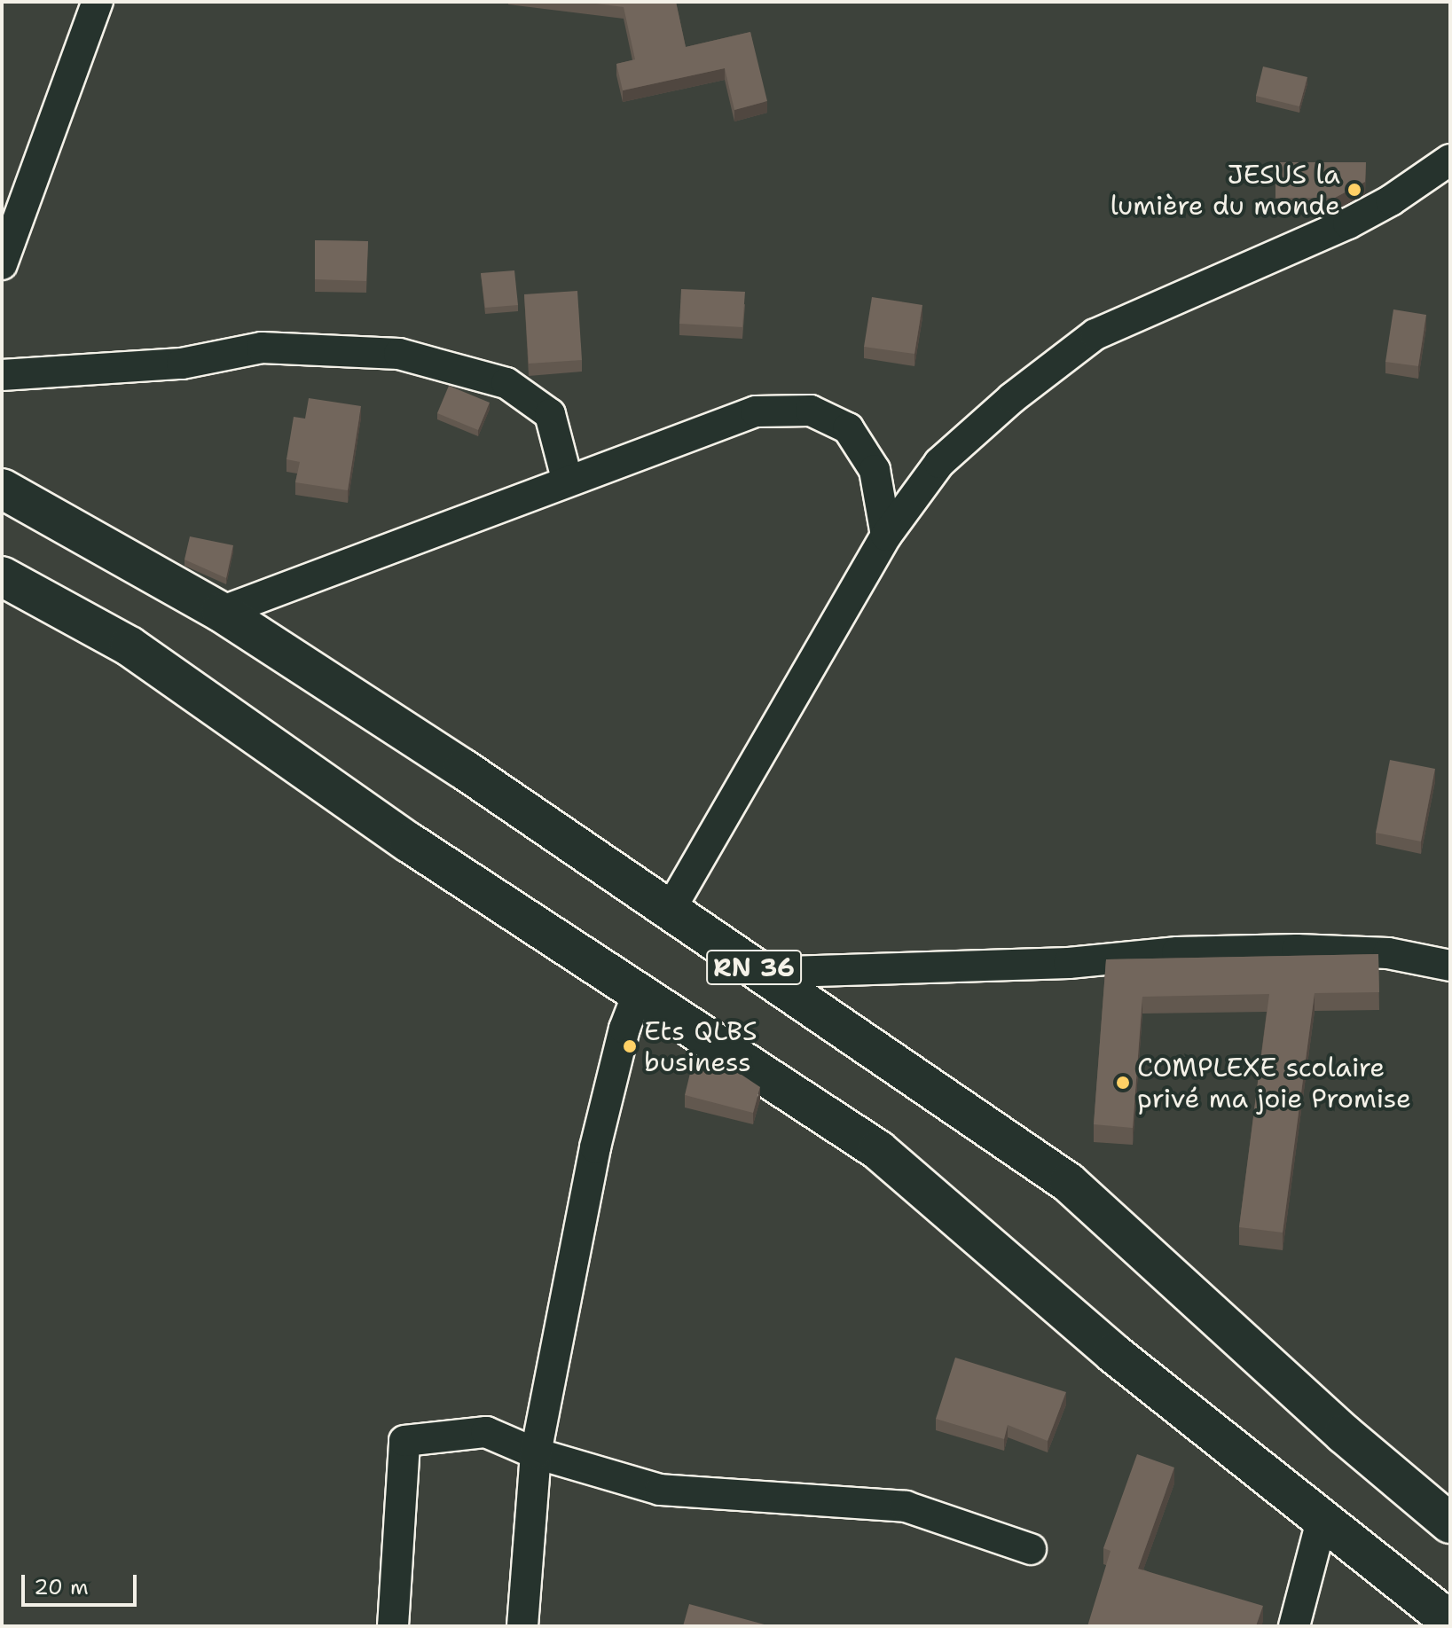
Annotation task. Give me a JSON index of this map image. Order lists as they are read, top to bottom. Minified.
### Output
{"streets":{"main road":["RN 36"]},"places":["JESUS la lumière du monde","Ets QLBS business","COMPLEXE scolaire privé ma joie Promise"],"scale_bar":"20 m"}
